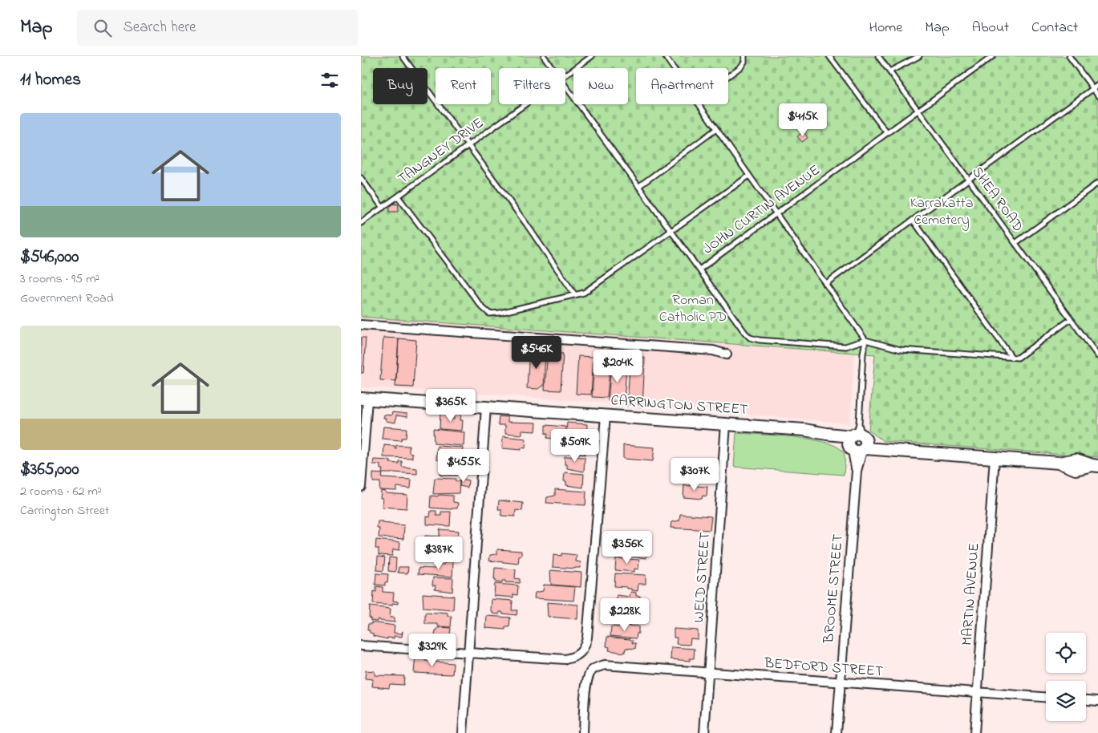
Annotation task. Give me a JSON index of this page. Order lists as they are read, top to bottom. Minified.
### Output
{"streets":{"street":["CARRINGTON STREET","WELD STREET","BROOME STREET","MARTIN AVENUE","BEDFORD STREET"],"lane":["TANGNEY DRIVE","SHEA ROAD","JOHN CURTIN AVENUE"]},"crossings":[["SHEA ROAD","JOHN CURTIN AVENUE"],["CARRINGTON STREET","WELD STREET"],["CARRINGTON STREET","BROOME STREET"],["CARRINGTON STREET","MARTIN AVENUE"],["WELD STREET","BEDFORD STREET"],["BROOME STREET","BEDFORD STREET"],["MARTIN AVENUE","BEDFORD STREET"]],"parks":["Karrakatta Cemetery","Roman Catholic PD"],"page":{"header":"Map","search":"Search here","nav":["Home","Map","About","Contact"],"heading":"11 homes","chip":["Buy","Rent","Filters","New","Apartment"],"price":["$415K","$546K","$204K","$365K","$509K","$455K","$307K","$356K","$387K","$228K","$329K"],"list":[{"name":"$546,000","note":"3 rooms · 95 m² · Government Road"},{"name":"$365,000","note":"2 rooms · 62 m² · Carrington Street"}]}}
